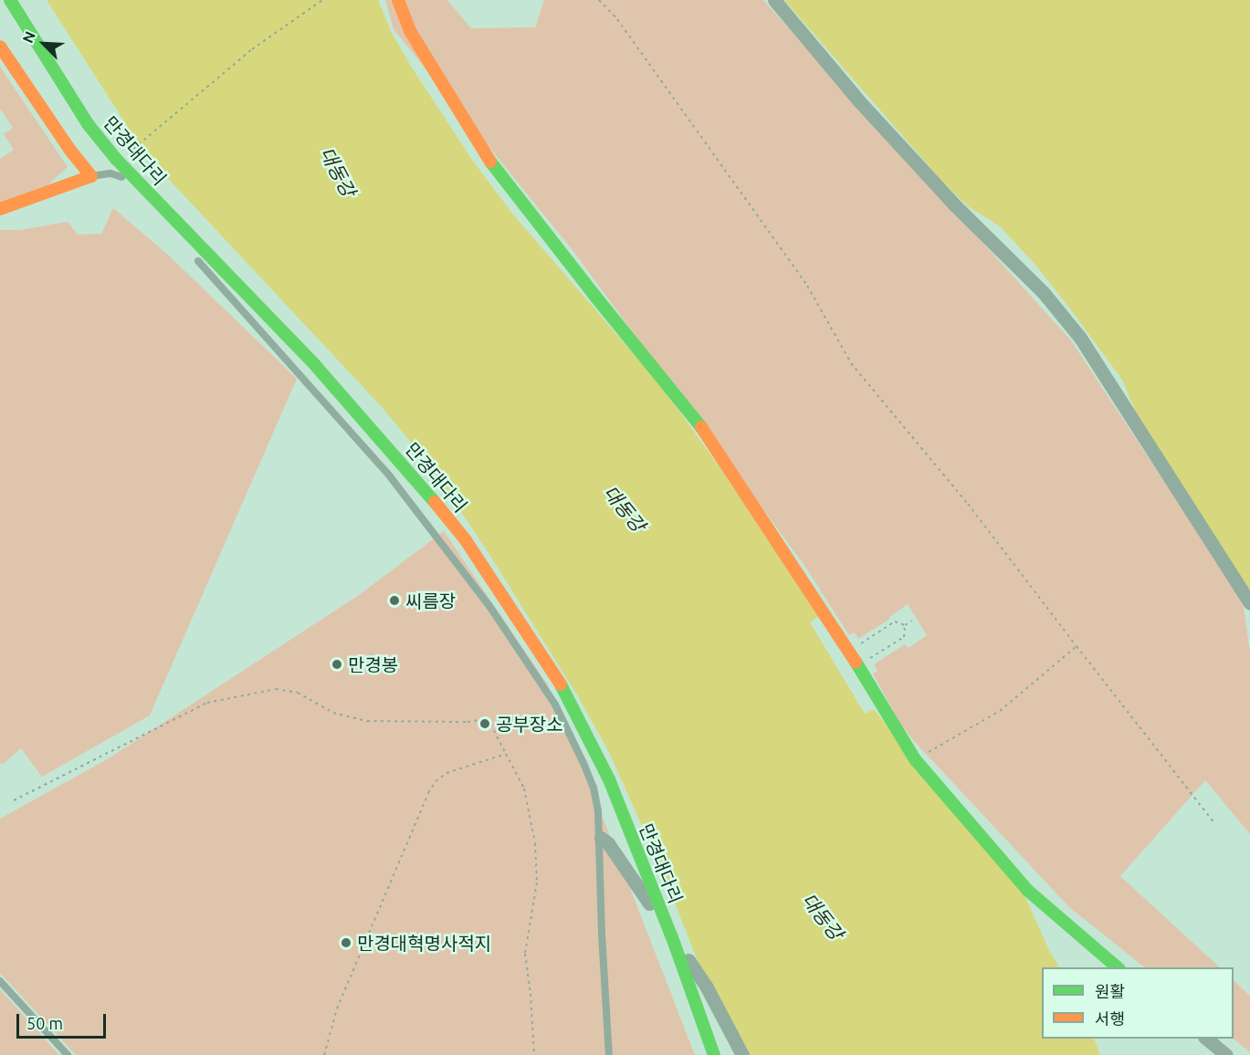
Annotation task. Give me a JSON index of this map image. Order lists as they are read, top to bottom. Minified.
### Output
{"streets":{"main road":["만경대다리"]},"water":["대동강"],"places":["씨름장","만경봉","공부장소","만경대혁명사적지"],"legend":["원활","서행"],"scale_bar":"50 m","north":"top left"}
